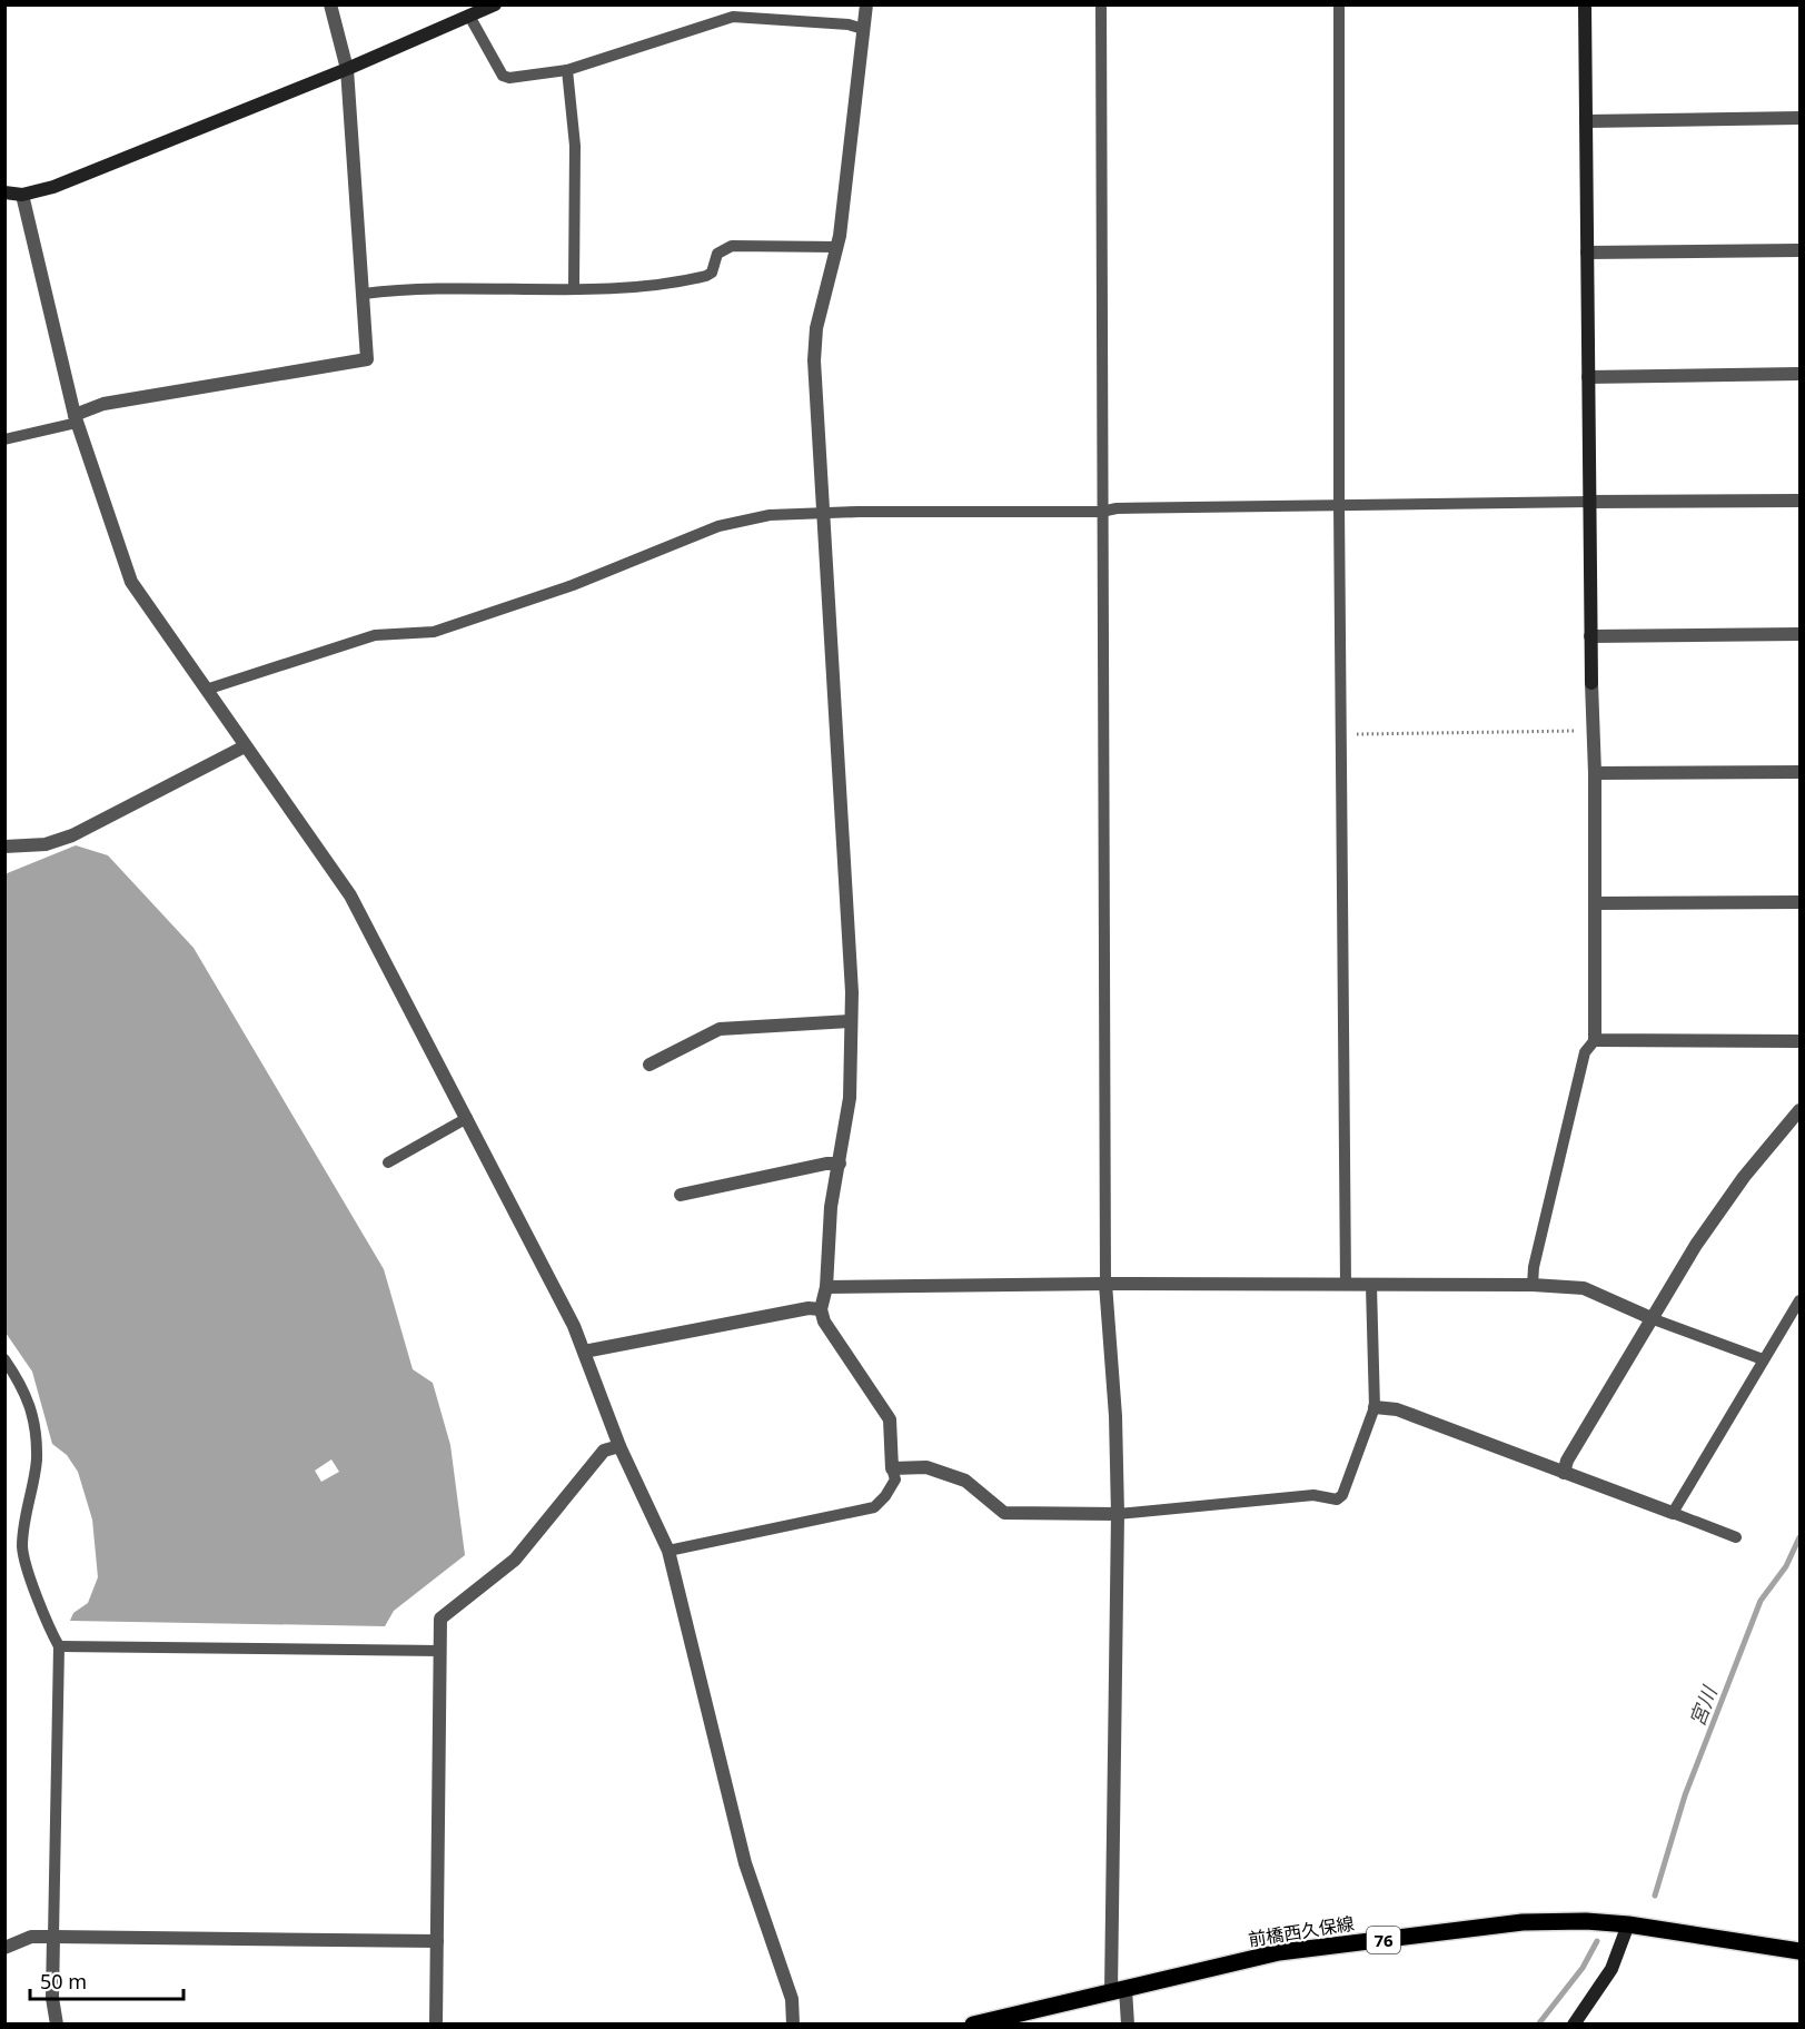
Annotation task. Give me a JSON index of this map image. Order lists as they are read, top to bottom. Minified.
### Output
{"streets":{"main road":["前橋西久保線","76"]},"water":["宮川"],"scale_bar":"50 m"}
